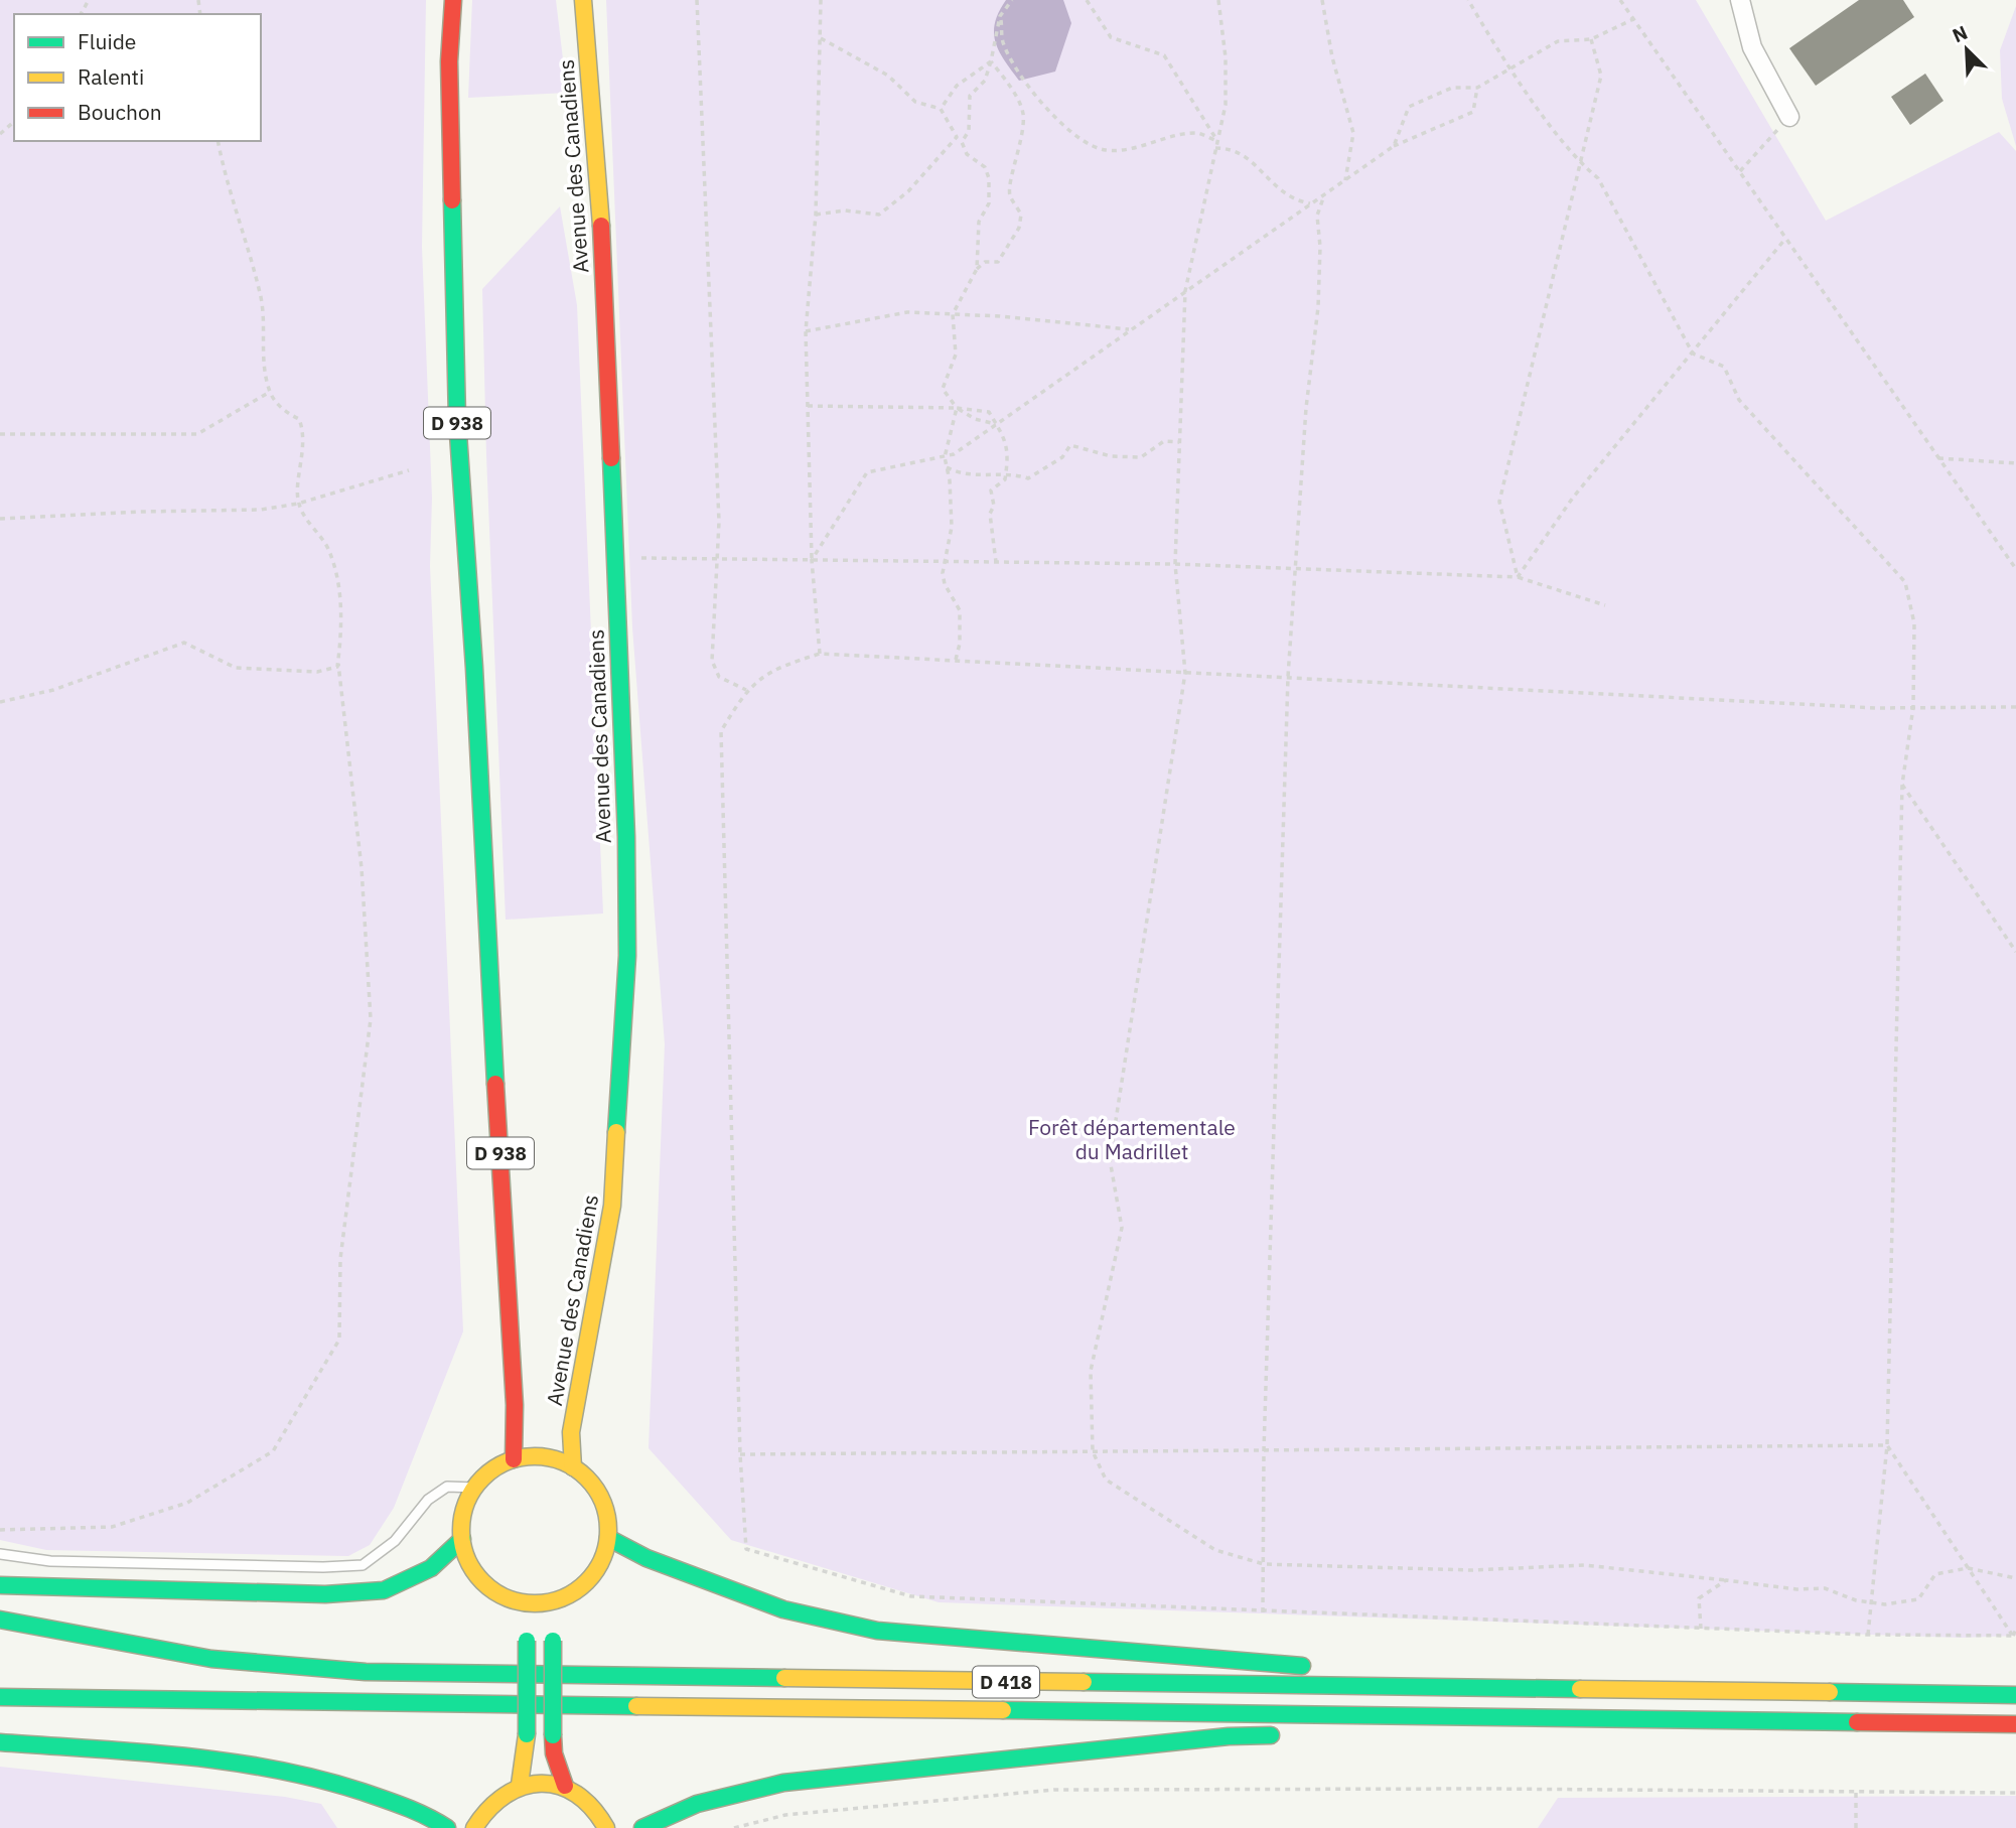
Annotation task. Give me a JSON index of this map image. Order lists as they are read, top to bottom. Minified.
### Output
{"streets":{"highway":["Avenue des Canadiens","D 938","D 418"]},"parks":["Forêt départementale du Madrillet"],"legend":["Fluide","Ralenti","Bouchon"],"north":"top left"}
